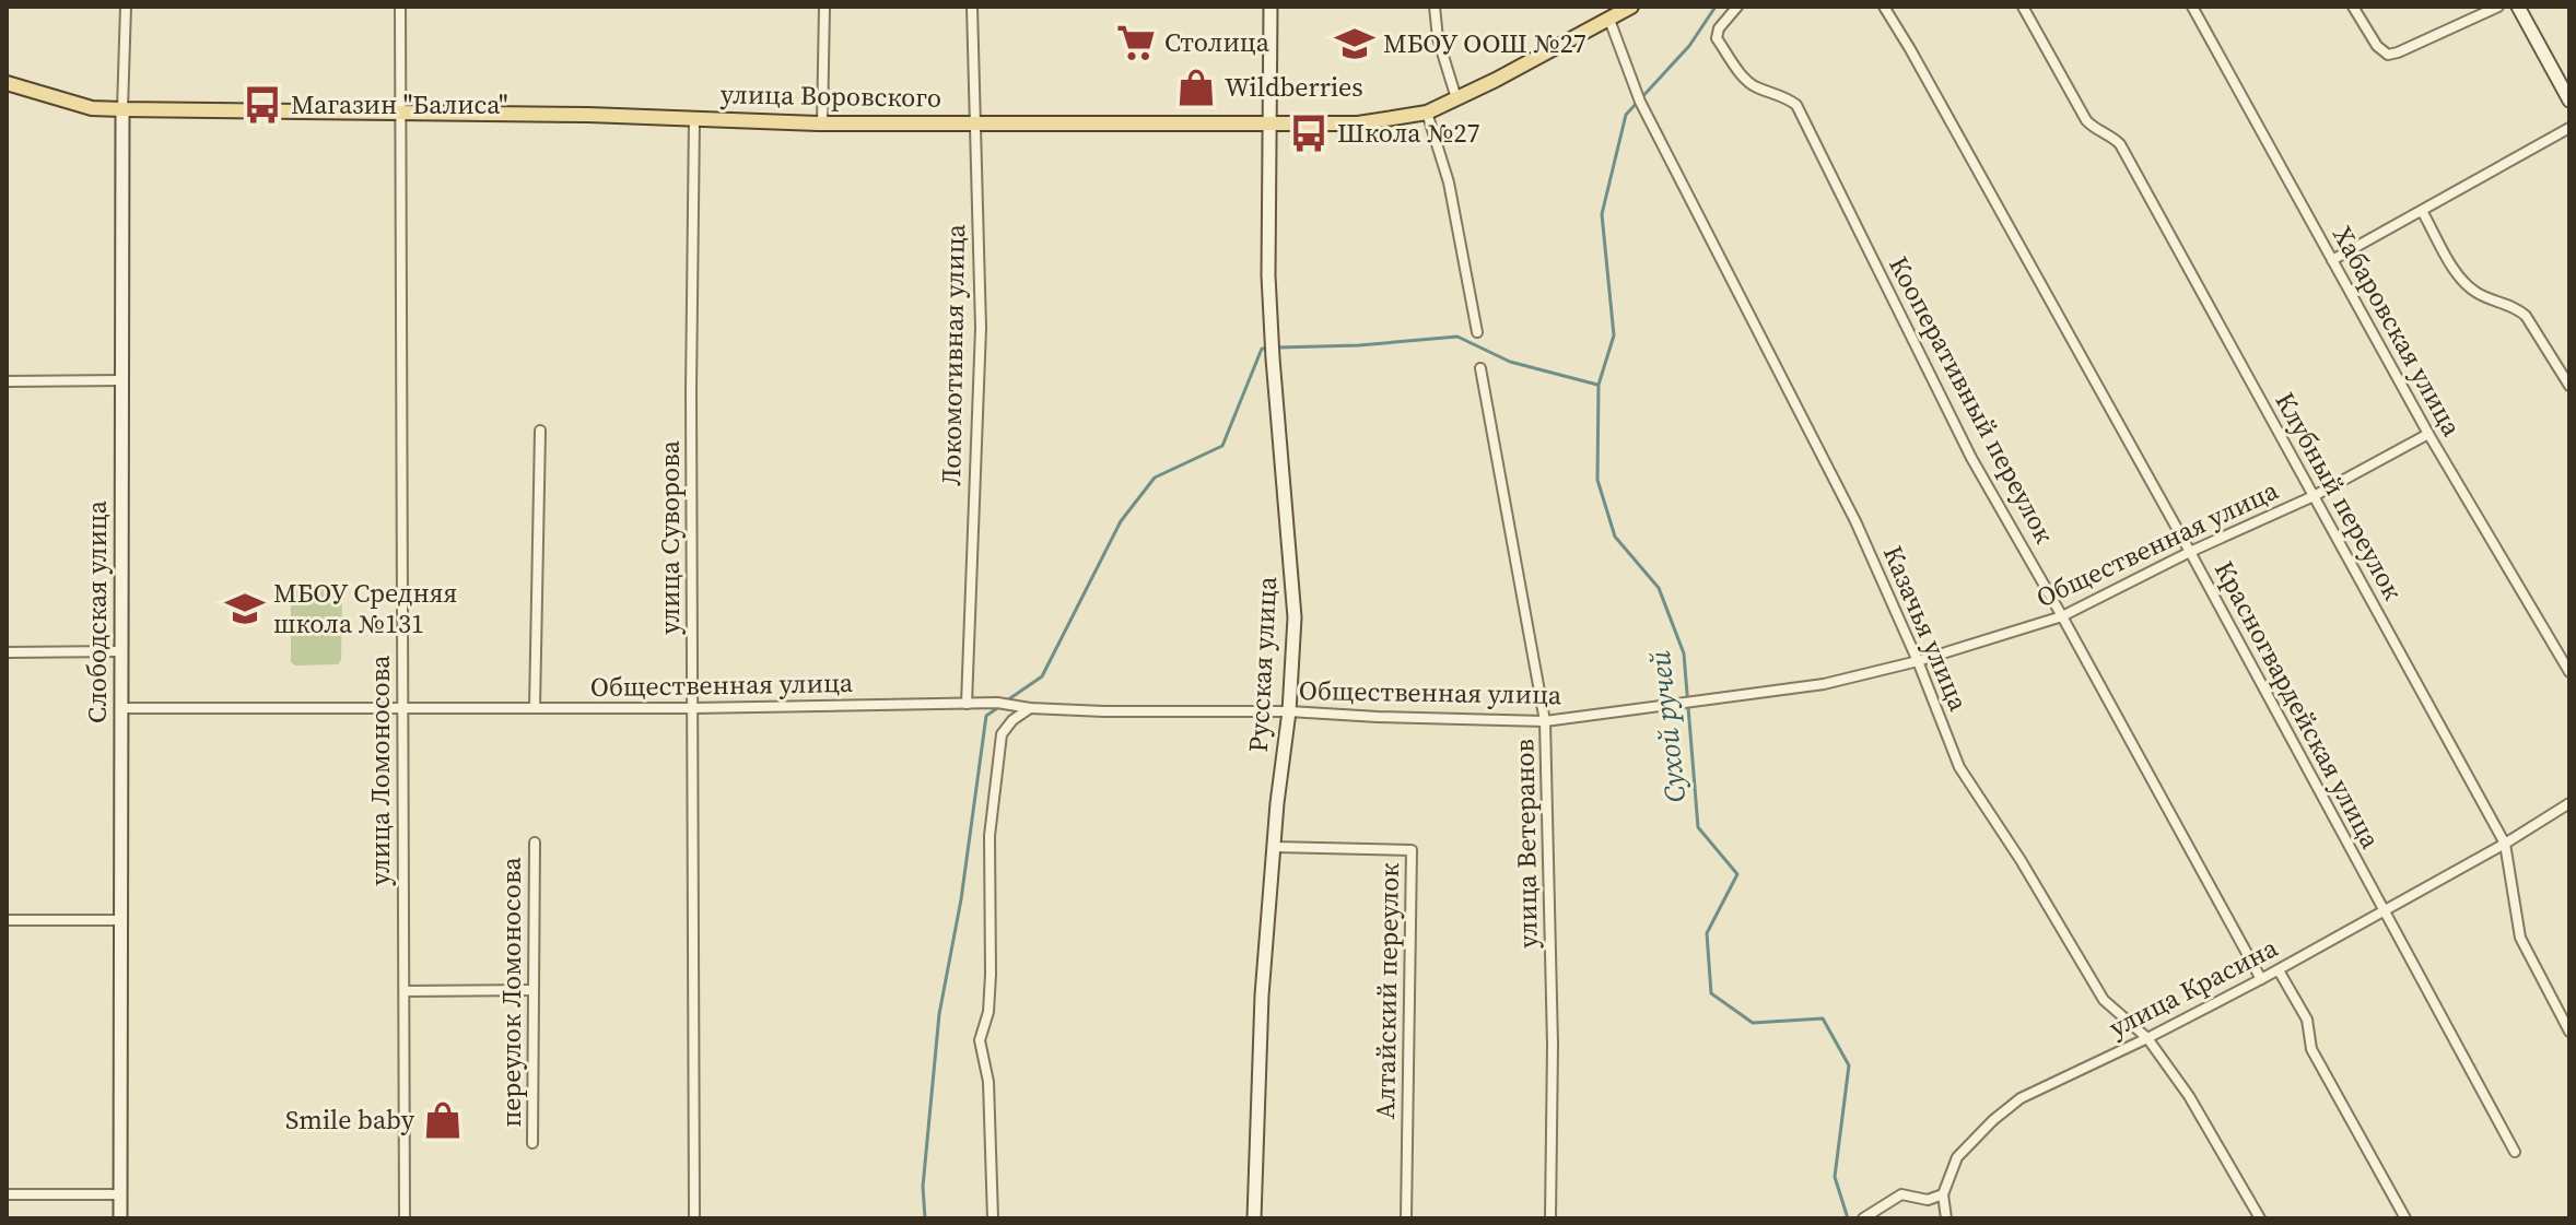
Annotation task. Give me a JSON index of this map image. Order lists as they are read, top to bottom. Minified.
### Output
{"streets":{"main road":["улица Воровского"],"street":["Хабаровская улица","Локомотивная улица","Кооперативный переулок","Клубный переулок","улица Суворова","Общественная улица","Слободская улица","Казачья улица","Русская улица","Красногвардейская улица","улица Ломоносова","улица Ветеранов","улица Красина","Алтайский переулок","переулок Ломоносова"]},"crossings":[["улица Воровского","Локомотивная улица"],["улица Воровского","улица Суворова"],["улица Воровского","Слободская улица"],["улица Воровского","Казачья улица"],["улица Воровского","Русская улица"],["улица Воровского","улица Ломоносова"],["Хабаровская улица","Общественная улица"],["Локомотивная улица","Общественная улица"],["Кооперативный переулок","Общественная улица"],["Кооперативный переулок","улица Красина"],["Клубный переулок","Общественная улица"],["Клубный переулок","улица Красина"],["улица Суворова","Общественная улица"],["Общественная улица","Слободская улица"],["Общественная улица","Казачья улица"],["Общественная улица","Русская улица"],["Общественная улица","Красногвардейская улица"],["Общественная улица","улица Ломоносова"],["Общественная улица","улица Ветеранов"],["Казачья улица","улица Красина"],["Русская улица","Алтайский переулок"],["Красногвардейская улица","улица Красина"]],"water":["Сухой ручей"],"places":{"supermarket":["Столица"],"school or university":["МБОУ ООШ №27","МБОУ Средняя школа №131"],"shop":["Wildberries","Smile baby"],"bus stop":["Магазин \"Балиса\"","Школа №27"]}}
